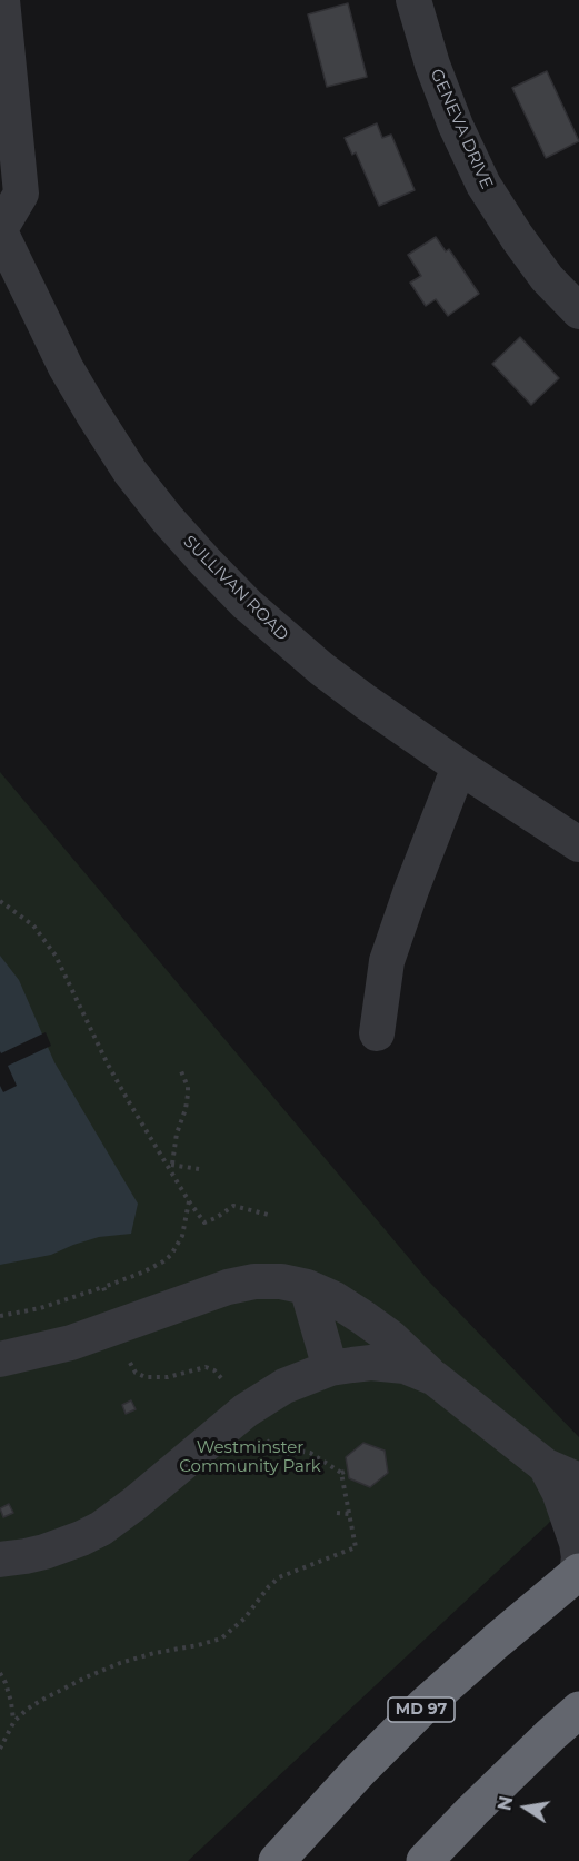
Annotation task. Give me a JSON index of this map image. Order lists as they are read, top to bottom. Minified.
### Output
{"streets":{"highway":["MD 97"],"street":["GENEVA DRIVE","SULLIVAN ROAD"]},"parks":["Westminster Community Park"],"north":"left"}
